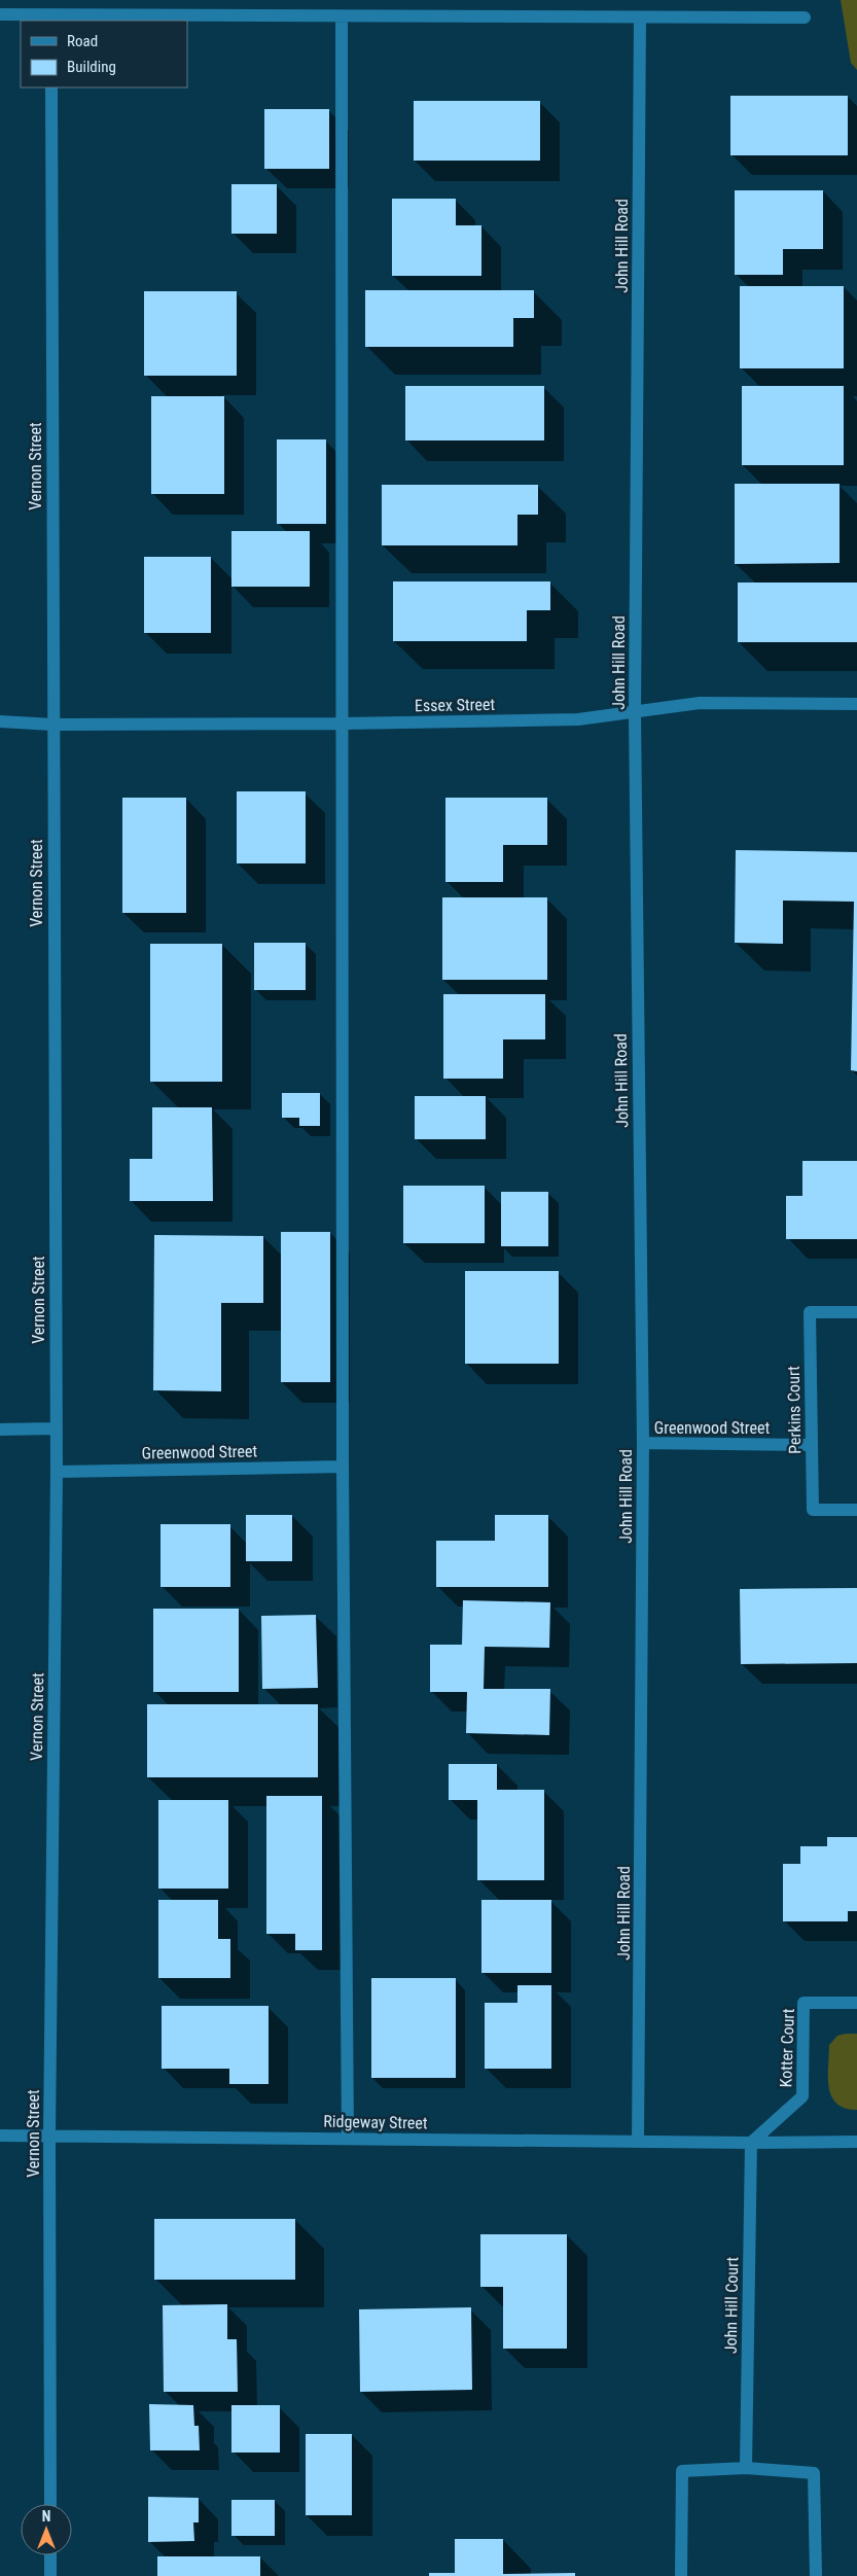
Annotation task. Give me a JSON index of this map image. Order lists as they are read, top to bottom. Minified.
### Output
{"streets":{"street":["John Hill Road","Vernon Street","Essex Street","Perkins Court","Greenwood Street","Kotter Court","Ridgeway Street","John Hill Court"]},"crossings":[["John Hill Road","Essex Street"],["John Hill Road","Greenwood Street"],["John Hill Road","Ridgeway Street"],["Vernon Street","Essex Street"],["Vernon Street","Greenwood Street"],["Vernon Street","Ridgeway Street"],["Perkins Court","Greenwood Street"],["Kotter Court","Ridgeway Street"],["Kotter Court","John Hill Court"],["Ridgeway Street","John Hill Court"]],"legend":["Road","Building"],"north":"top"}
